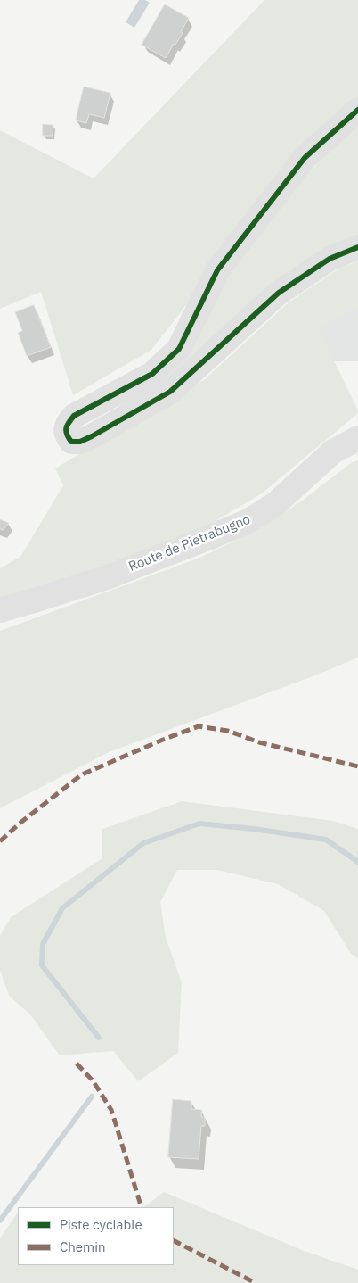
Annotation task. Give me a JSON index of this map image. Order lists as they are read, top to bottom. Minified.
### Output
{"streets":{"street":["Route de Pietrabugno"]},"legend":["Piste cyclable","Chemin"]}
